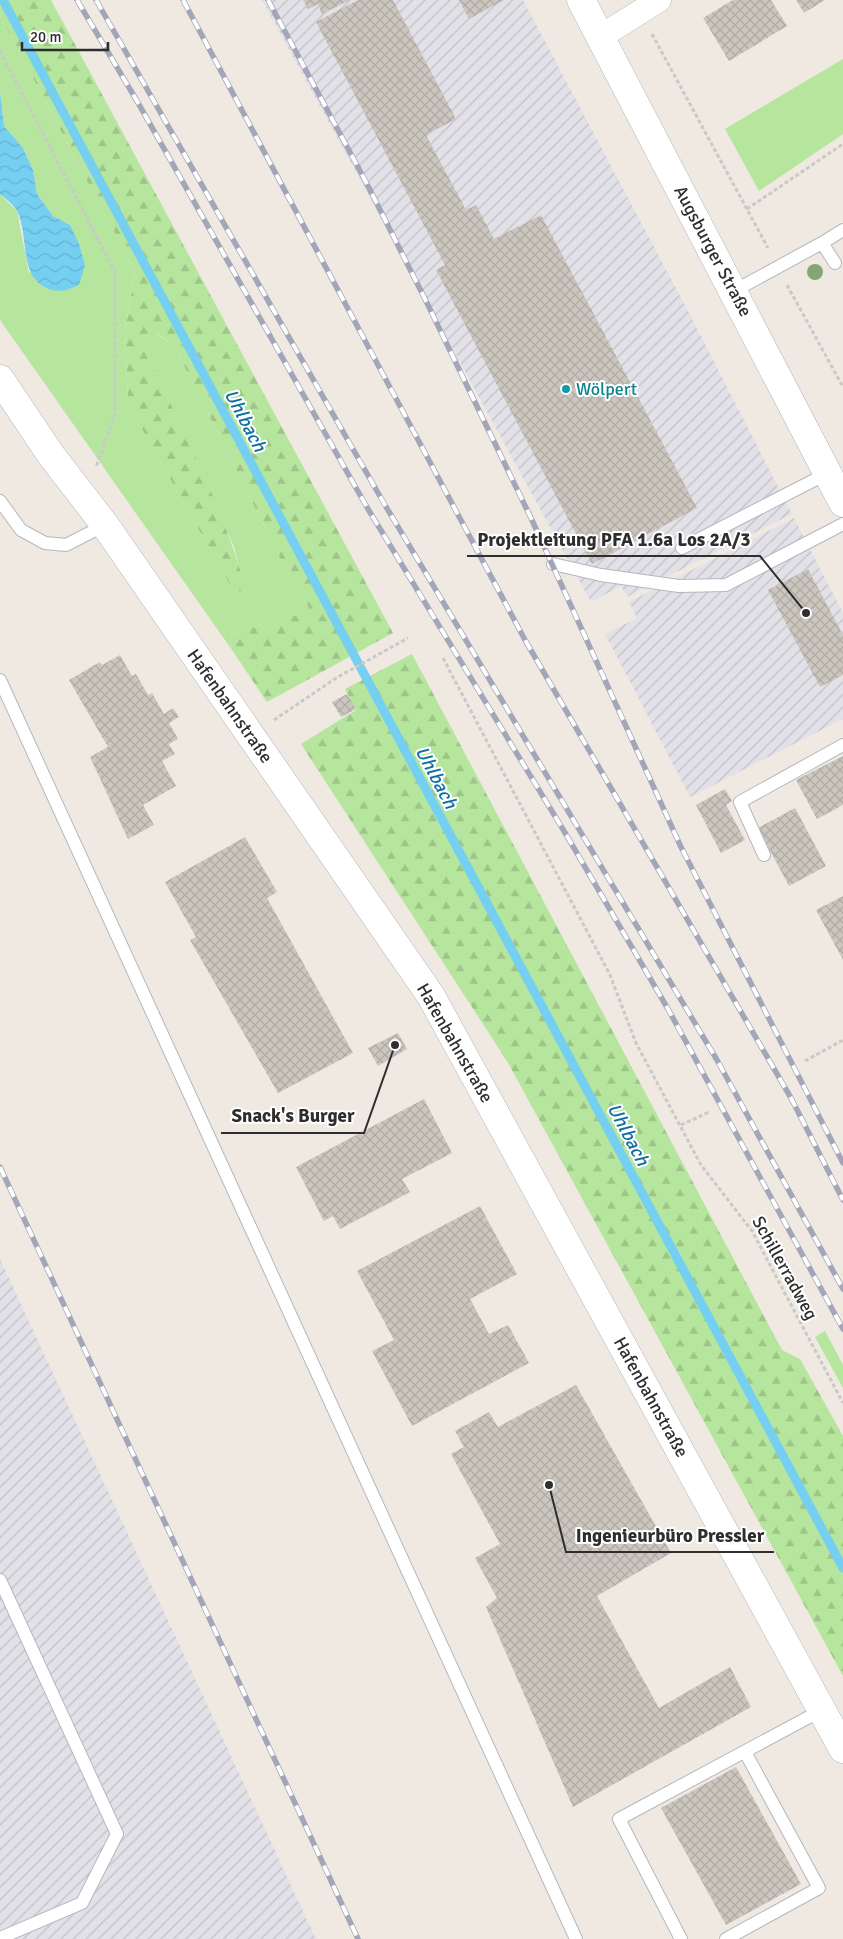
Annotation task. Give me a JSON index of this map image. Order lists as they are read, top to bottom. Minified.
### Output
{"streets":{"main road":["Augsburger Straße","Hafenbahnstraße"],"path":["Schillerradweg"]},"water":["Uhlbach"],"places":["Wölpert","Projektleitung PFA 1.6a Los 2A/3","Snack's Burger","Ingenieurbüro Pressler"],"scale_bar":"20 m"}
